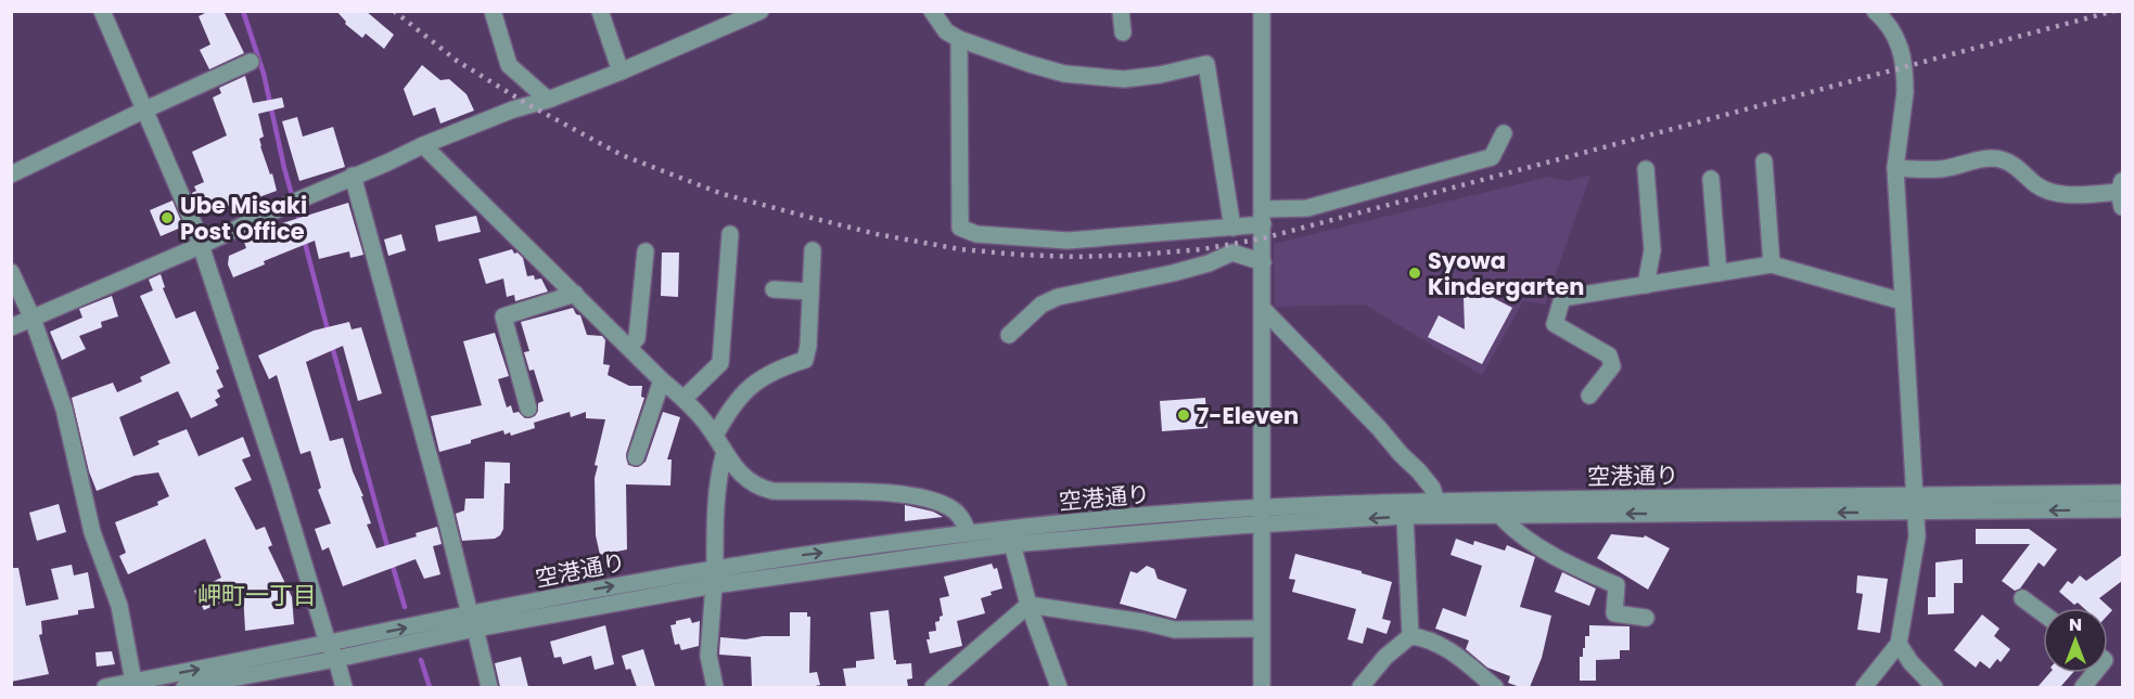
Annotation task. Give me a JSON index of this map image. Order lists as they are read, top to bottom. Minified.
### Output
{"streets":{"street":["空港通り"]},"districts":["岬町一丁目"],"places":["Ube Misaki Post Office","Syowa Kindergarten","7-Eleven"],"north":"top"}
